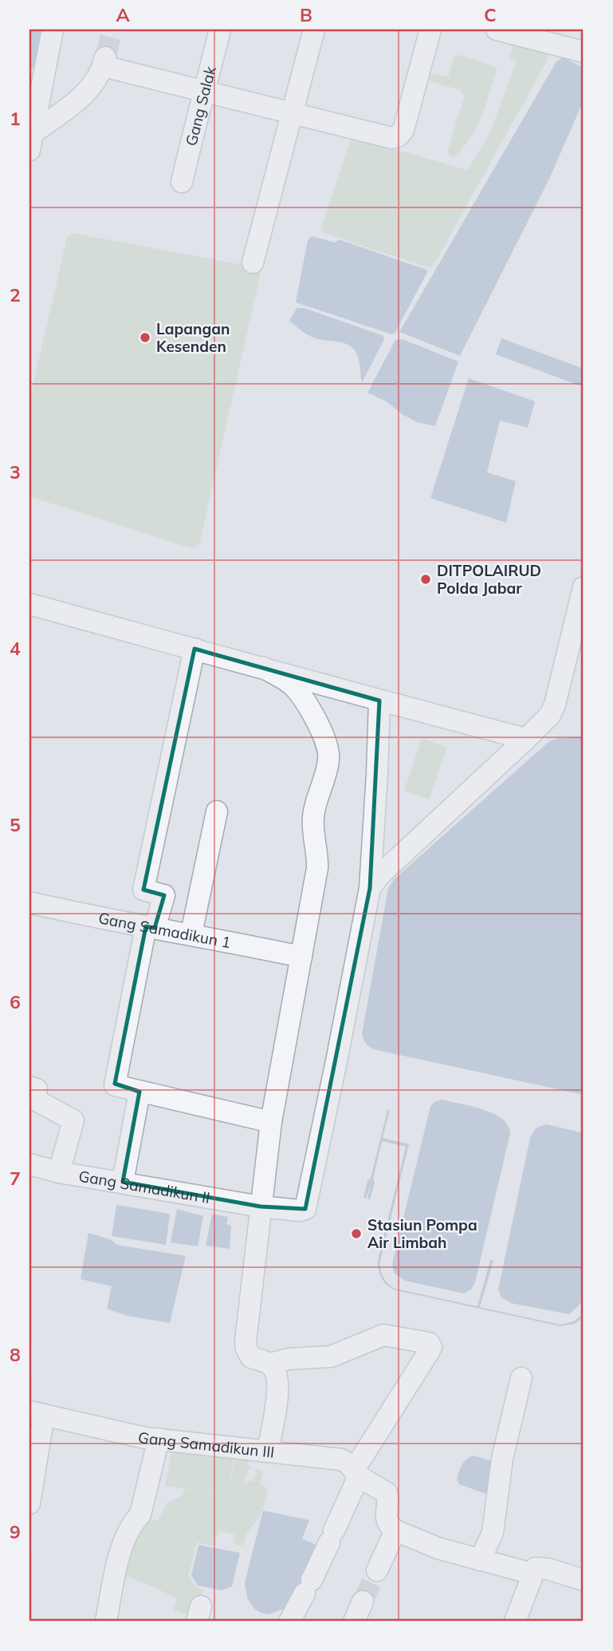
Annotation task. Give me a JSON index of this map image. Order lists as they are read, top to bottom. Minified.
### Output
{"streets":{"street":["Gang Salak","Gang Samadikun 1","Gang Samadikun II","Gang Samadikun III"]},"places":["Lapangan Kesenden","DITPOLAIRUD Polda Jabar","Stasiun Pompa Air Limbah"],"grid":{"columns":["A","B","C"],"rows":["1","2","3","4","5","6","7","8","9"]}}
